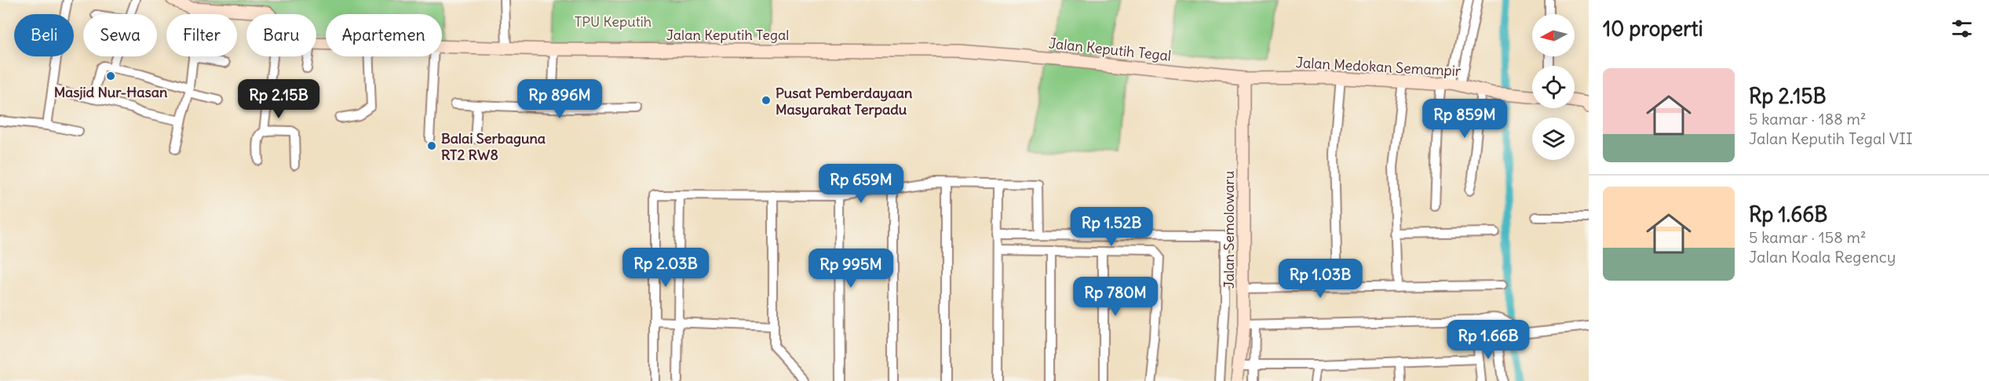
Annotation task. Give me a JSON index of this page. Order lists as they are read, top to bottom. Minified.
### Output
{"streets":{"main road":["Jalan Keputih Tegal","Jalan Medokan Semampir","Jalan Semolowaru"]},"crossings":[["Jalan Keputih Tegal","Jalan Medokan Semampir"],["Jalan Keputih Tegal","Jalan Semolowaru"],["Jalan Medokan Semampir","Jalan Semolowaru"]],"parks":["TPU Keputih"],"places":["Masjid Nur-Hasan","Pusat Pemberdayaan Masyarakat Terpadu","Balai Serbaguna RT2 RW8"],"north":"left","page":{"heading":"10 properti","chip":["Beli","Sewa","Filter","Baru","Apartemen"],"list":[{"name":"Rp 2.15B","note":"5 kamar · 188 m² · Jalan Keputih Tegal VII"},{"name":"Rp 1.66B","note":"5 kamar · 158 m² · Jalan Koala Regency"}],"price":["Rp 2.15B","Rp 896M","Rp 859M","Rp 659M","Rp 1.52B","Rp 2.03B","Rp 995M","Rp 1.03B","Rp 780M","Rp 1.66B"]}}
